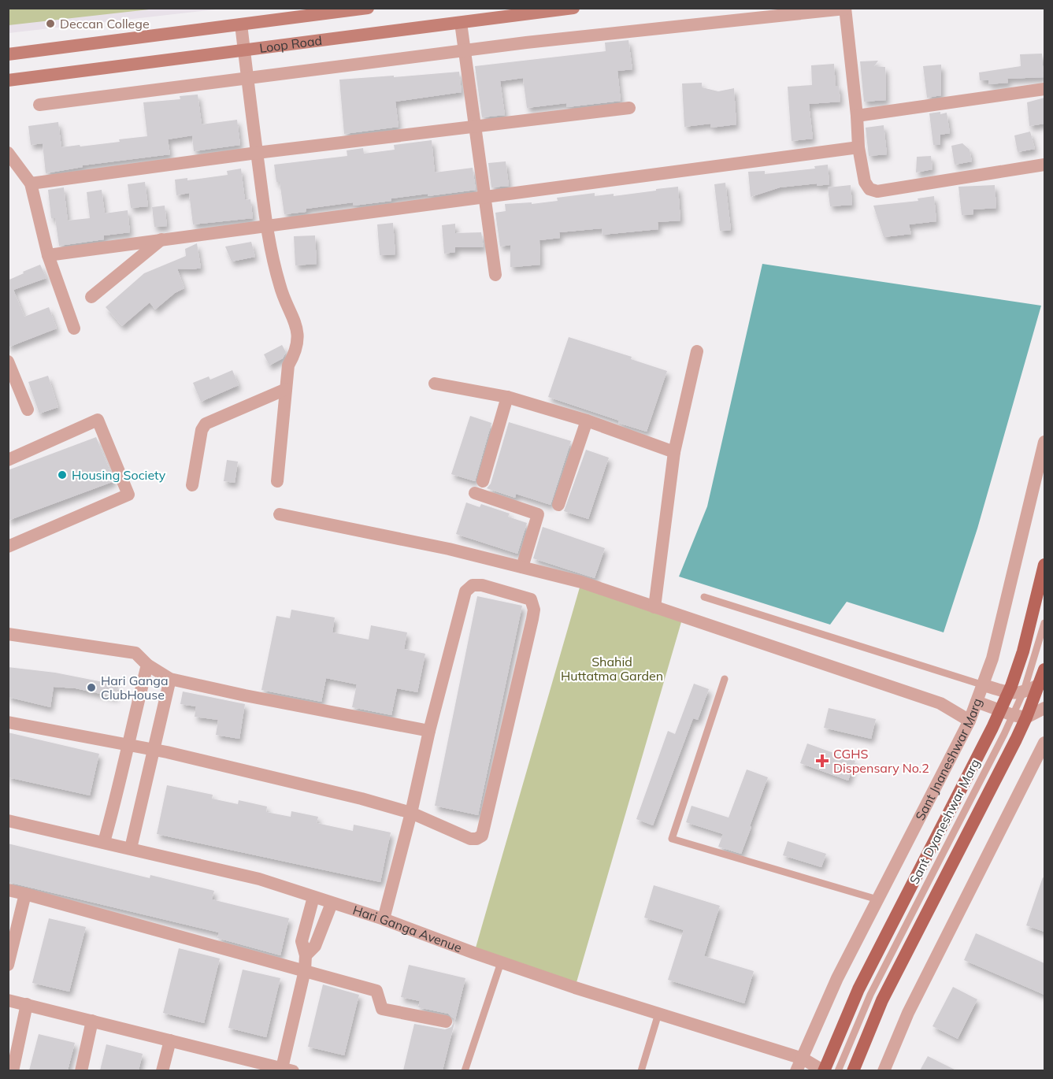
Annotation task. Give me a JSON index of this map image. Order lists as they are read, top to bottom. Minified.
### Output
{"streets":{"main road":["Loop Road","Sant Dyaneshwar Marg"],"street":["Sant Jnaneshwar Marg","Hari Ganga Avenue"]},"crossings":[["Sant Jnaneshwar Marg","Hari Ganga Avenue"],["Sant Dyaneshwar Marg","Hari Ganga Avenue"]],"parks":["Shahid Huttatma Garden"],"places":{"other":["Deccan College","Housing Society","Hari Ganga ClubHouse"],"health":["CGHS Dispensary No.2"]}}
